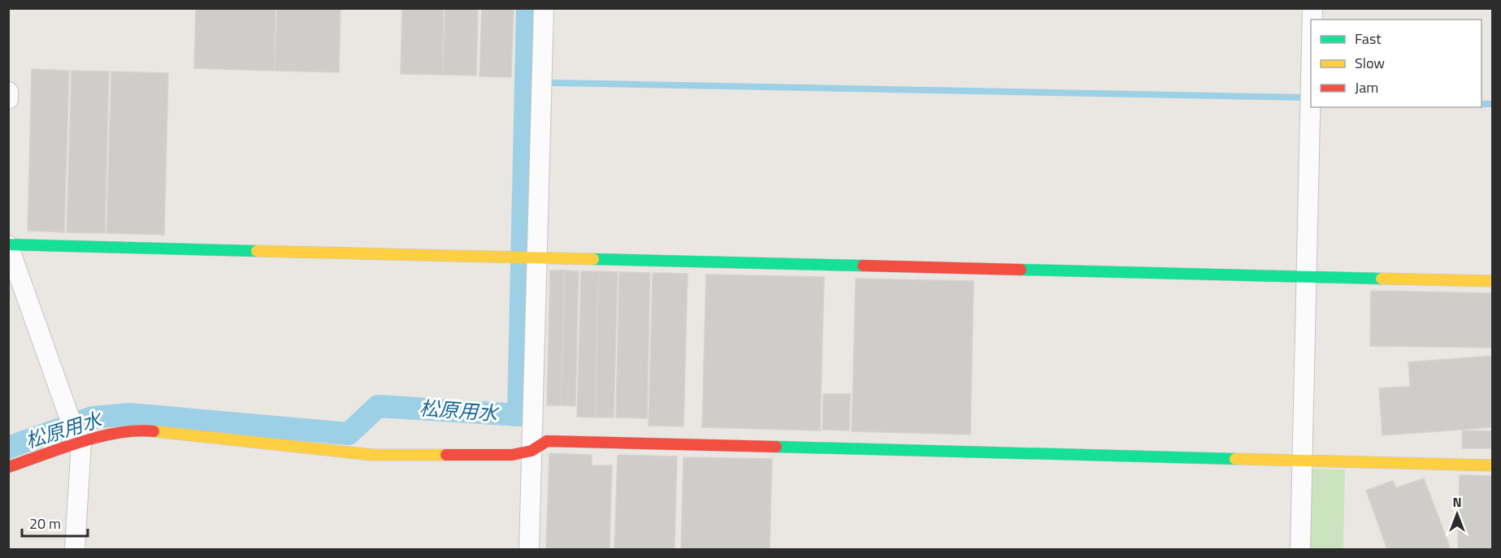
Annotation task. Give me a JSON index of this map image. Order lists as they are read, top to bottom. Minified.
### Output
{"water":["松原用水"],"legend":["Fast","Slow","Jam"],"scale_bar":"20 m","north":"top"}
